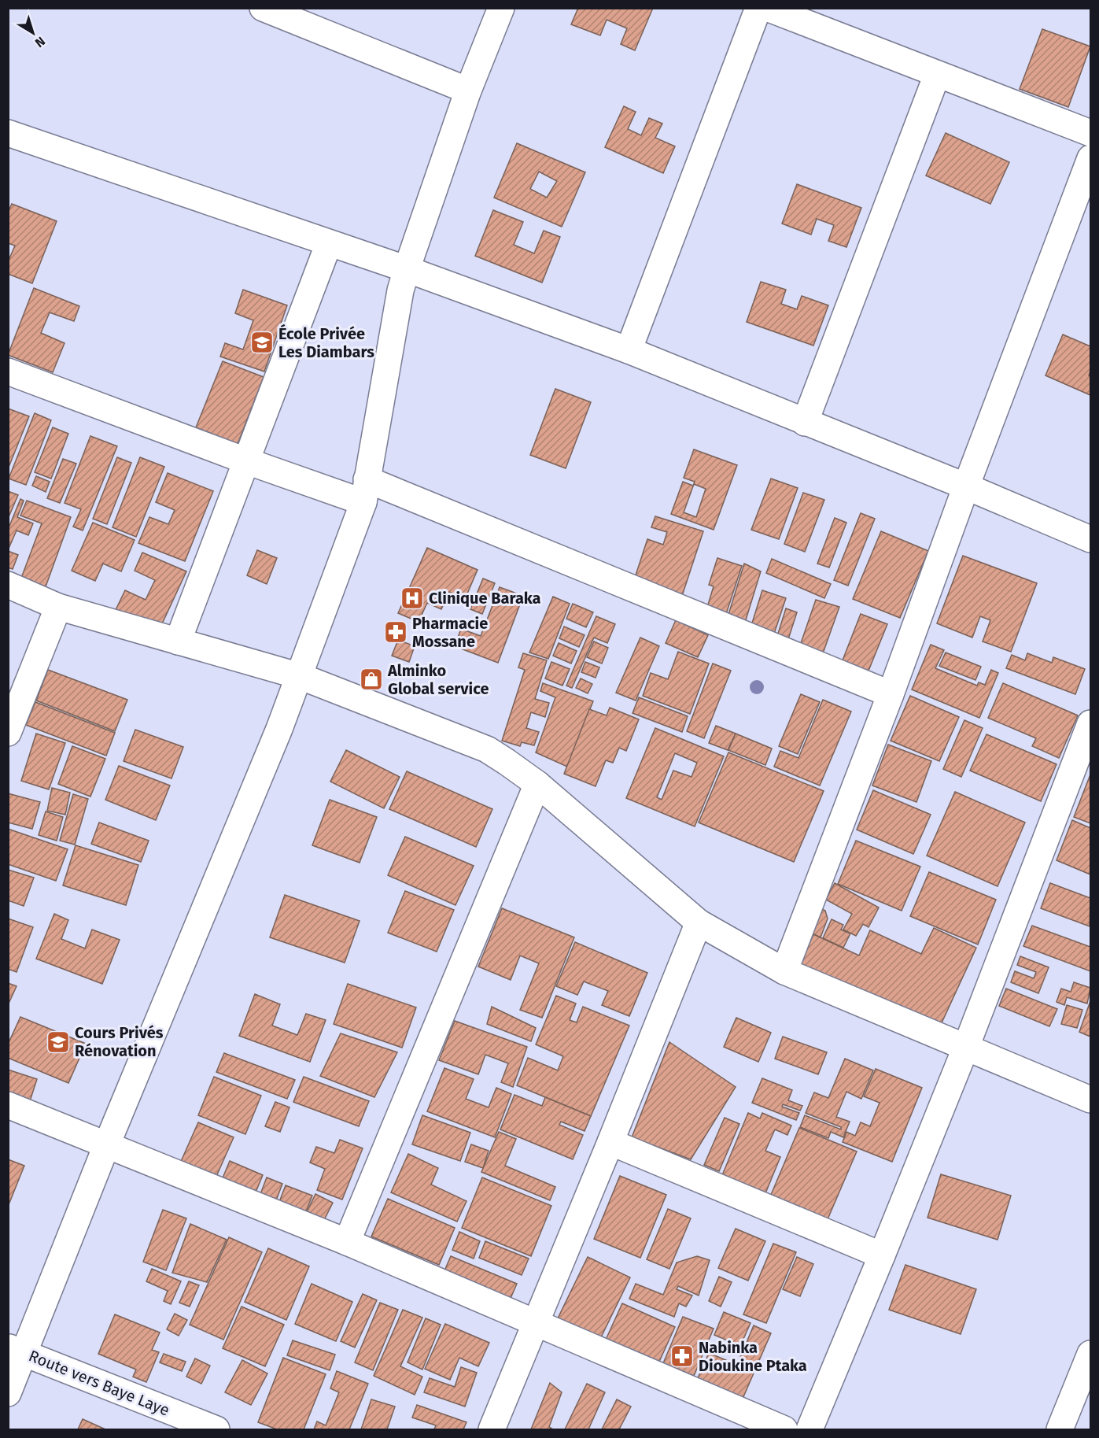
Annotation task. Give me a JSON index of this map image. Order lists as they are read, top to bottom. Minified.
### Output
{"streets":{"street":["Route vers Baye Laye"]},"places":{"school or university":["École Privée Les Diambars","Cours Privés Rénovation"],"hospital":["Clinique Baraka"],"pharmacy":["Pharmacie Mossane","Nabinka Dioukine Ptaka"],"shop":["Alminko Global service"]},"north":"bottom right"}
